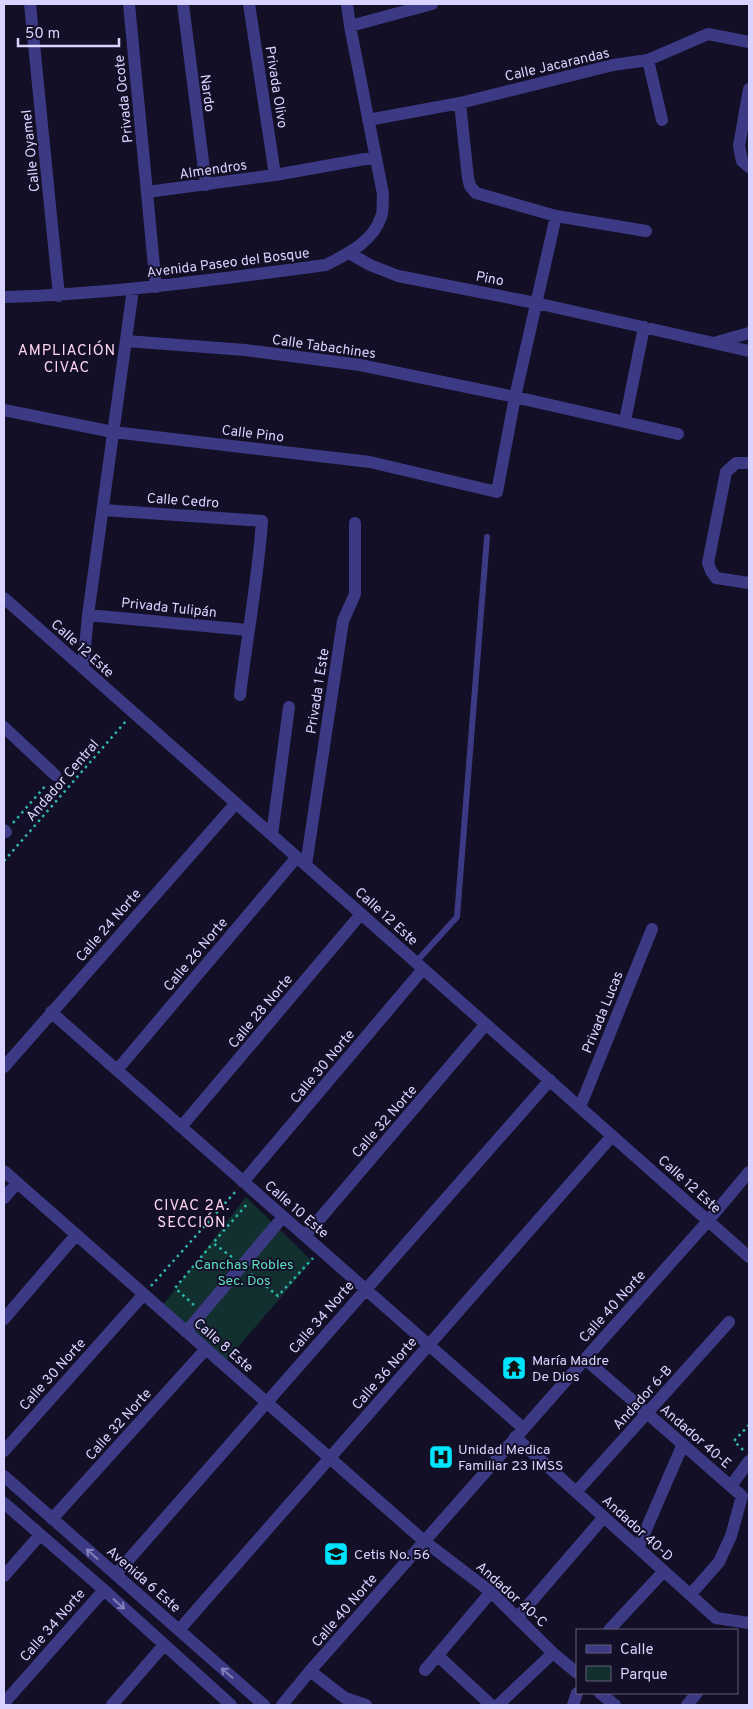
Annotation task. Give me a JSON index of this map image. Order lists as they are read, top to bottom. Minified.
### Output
{"streets":{"street":["Calle Jacarandas","Privada Olivo","Nardo","Privada Ocote","Calle Oyamel","Almendros","Avenida Paseo del Bosque","Pino","Calle Tabachines","Calle Pino","Calle Cedro","Privada Tulipán","Calle 12 Este","Privada 1 Este","Calle 24 Norte","Calle 26 Norte","Calle 28 Norte","Privada Lucas","Calle 30 Norte","Calle 32 Norte","Calle 10 Este","Calle 40 Norte","Calle 34 Norte","Calle 8 Este","Calle 36 Norte","Andador 6-B","Andador 40-E","Andador 40-D","Avenida 6 Este","Andador 40-C"],"path":["Andador Central"]},"crossings":[["Calle Jacarandas","Avenida Paseo del Bosque"],["Privada Olivo","Almendros"],["Nardo","Almendros"],["Privada Ocote","Almendros"],["Almendros","Avenida Paseo del Bosque"],["Avenida Paseo del Bosque","Pino"],["Avenida Paseo del Bosque","Calle Tabachines"],["Avenida Paseo del Bosque","Calle Pino"],["Avenida Paseo del Bosque","Calle Cedro"],["Avenida Paseo del Bosque","Privada Tulipán"],["Avenida Paseo del Bosque","Calle 12 Este"],["Calle Tabachines","Calle Pino"],["Calle Cedro","Privada Tulipán"],["Calle 12 Este","Privada 1 Este"],["Calle 12 Este","Andador Central"],["Calle 12 Este","Calle 24 Norte"],["Calle 12 Este","Calle 26 Norte"],["Calle 12 Este","Calle 28 Norte"],["Calle 12 Este","Privada Lucas"],["Calle 12 Este","Calle 30 Norte"],["Calle 12 Este","Calle 32 Norte"],["Calle 12 Este","Calle 40 Norte"],["Calle 12 Este","Calle 34 Norte"],["Calle 12 Este","Calle 36 Norte"],["Privada 1 Este","Calle 26 Norte"],["Calle 24 Norte","Calle 10 Este"],["Calle 26 Norte","Calle 10 Este"],["Calle 28 Norte","Calle 10 Este"],["Calle 30 Norte","Calle 10 Este"],["Calle 30 Norte","Calle 8 Este"],["Calle 32 Norte","Calle 10 Este"],["Calle 32 Norte","Calle 8 Este"],["Calle 32 Norte","Avenida 6 Este"],["Calle 10 Este","Calle 40 Norte"],["Calle 10 Este","Calle 34 Norte"],["Calle 10 Este","Calle 36 Norte"],["Calle 10 Este","Andador 40-D"],["Calle 40 Norte","Calle 8 Este"],["Calle 40 Norte","Andador 40-E"],["Calle 40 Norte","Andador 40-D"],["Calle 40 Norte","Andador 40-C"],["Calle 34 Norte","Calle 8 Este"],["Calle 34 Norte","Avenida 6 Este"],["Calle 8 Este","Calle 36 Norte"],["Calle 8 Este","Andador 40-C"],["Calle 36 Norte","Avenida 6 Este"],["Andador 6-B","Andador 40-E"],["Andador 6-B","Andador 40-D"],["Andador 40-E","Andador 40-D"]],"districts":["AMPLIACIÓN CIVAC","CIVAC 2A. SECCIÓN"],"parks":["Canchas Robles Sec. Dos"],"places":{"temple":["María Madre De Dios"],"hospital":["Unidad Medica Familiar 23 IMSS"],"school or university":["Cetis No. 56"]},"legend":["Calle","Parque"],"scale_bar":"50 m"}
